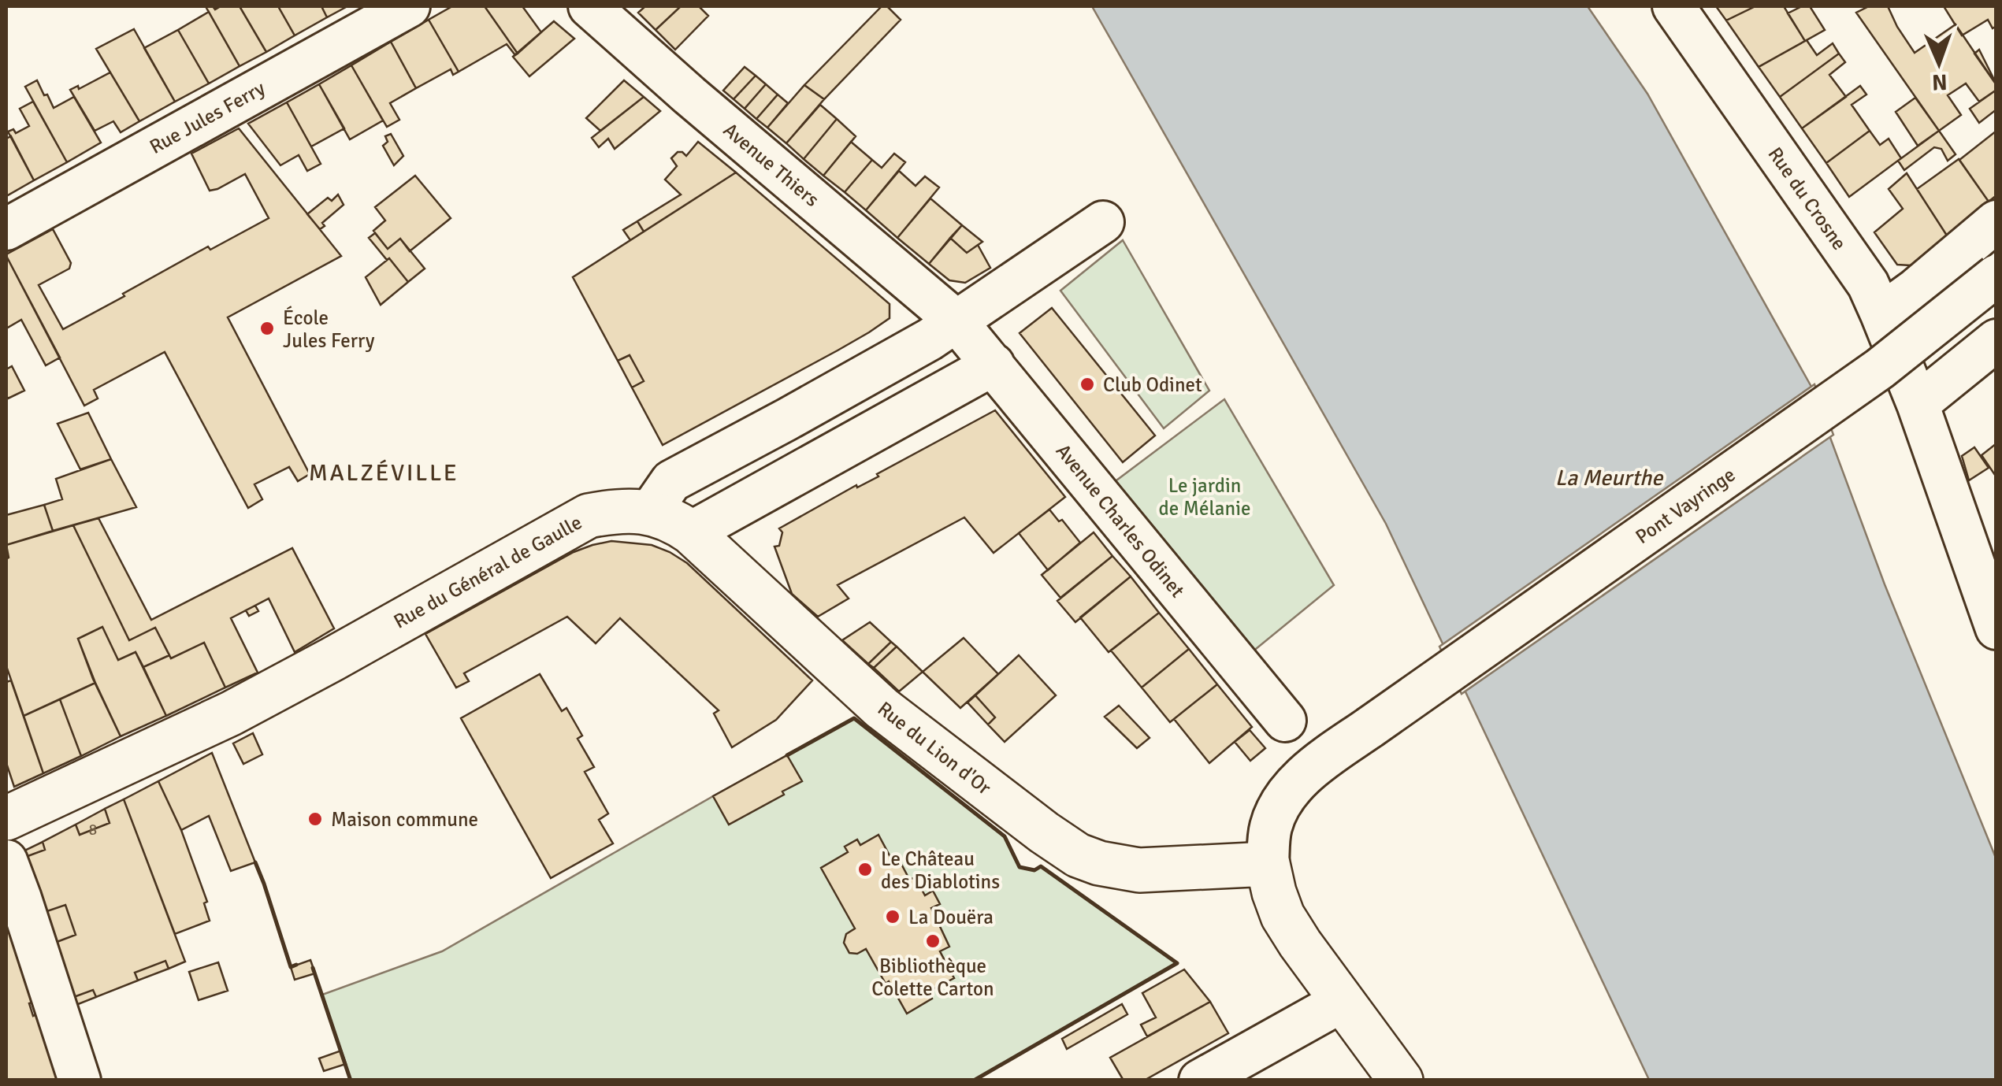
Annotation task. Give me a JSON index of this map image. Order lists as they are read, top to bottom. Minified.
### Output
{"streets":{"main road":["Rue du Général de Gaulle","Rue du Lion d'Or"],"street":["Rue Jules Ferry","Avenue Thiers","Rue du Crosne","Pont Vayringe","Avenue Charles Odinet"]},"crossings":[["Avenue Thiers","Avenue Charles Odinet"],["Pont Vayringe","Rue du Lion d'Or"],["Rue du Général de Gaulle","Rue du Lion d'Or"]],"districts":["MALZÉVILLE"],"water":["La Meurthe"],"parks":["Le jardin de Mélanie"],"places":["École Jules Ferry","Club Odinet","Maison commune","Le Château des Diablotins","La Douëra","Bibliothèque Colette Carton"],"house_numbers":["8"],"north":"bottom"}
